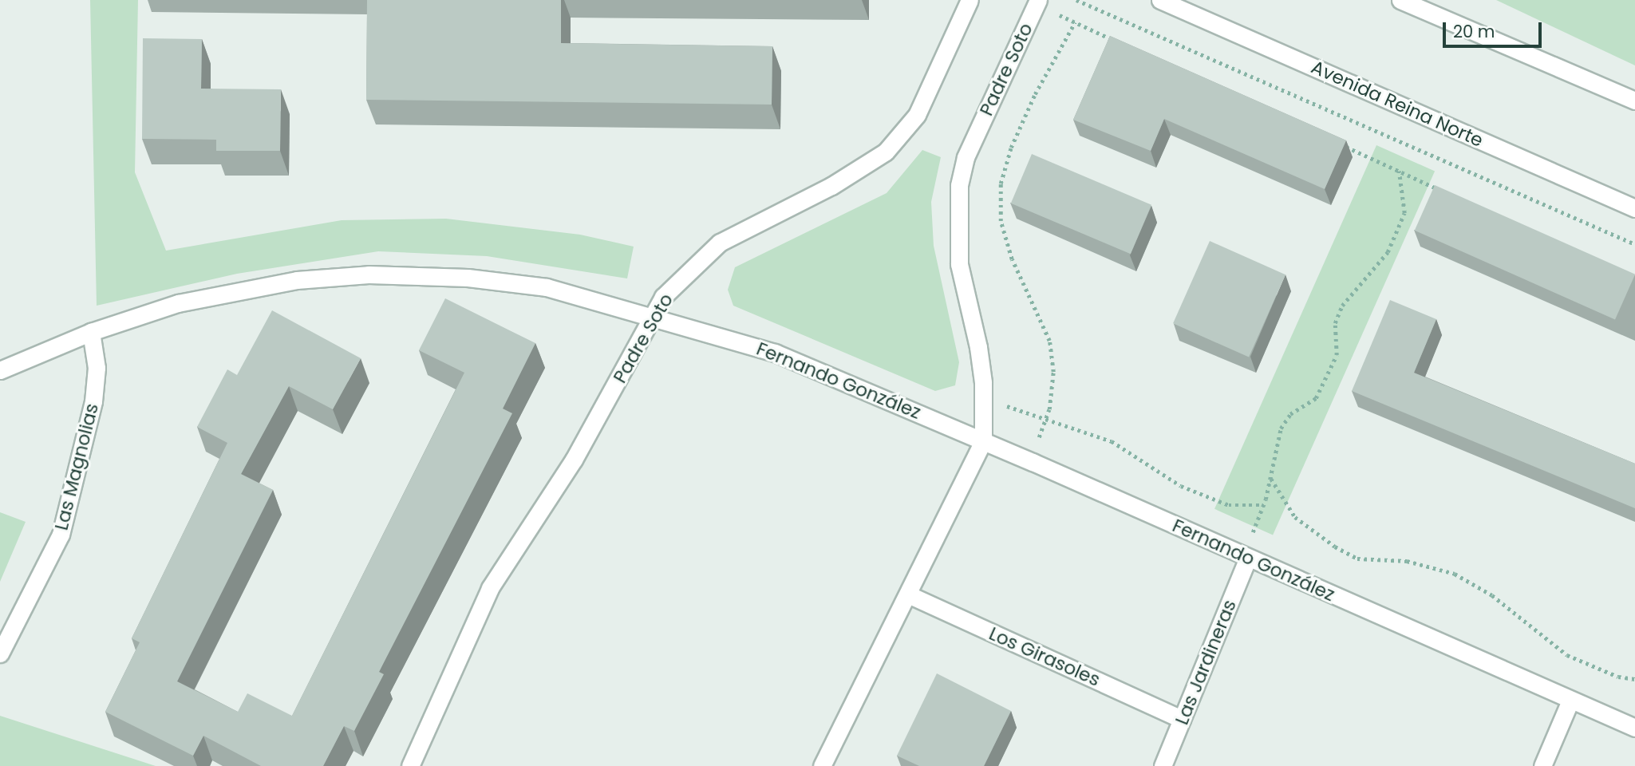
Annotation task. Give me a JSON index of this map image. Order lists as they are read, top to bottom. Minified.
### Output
{"streets":{"street":["Padre Soto","Avenida Reina Norte","Fernando González","Las Magnolias","Los Girasoles","Las Jardineras"]},"crossings":[["Padre Soto","Fernando González"],["Padre Soto","Los Girasoles"],["Fernando González","Las Magnolias"],["Fernando González","Las Jardineras"],["Los Girasoles","Las Jardineras"]],"scale_bar":"20 m"}
